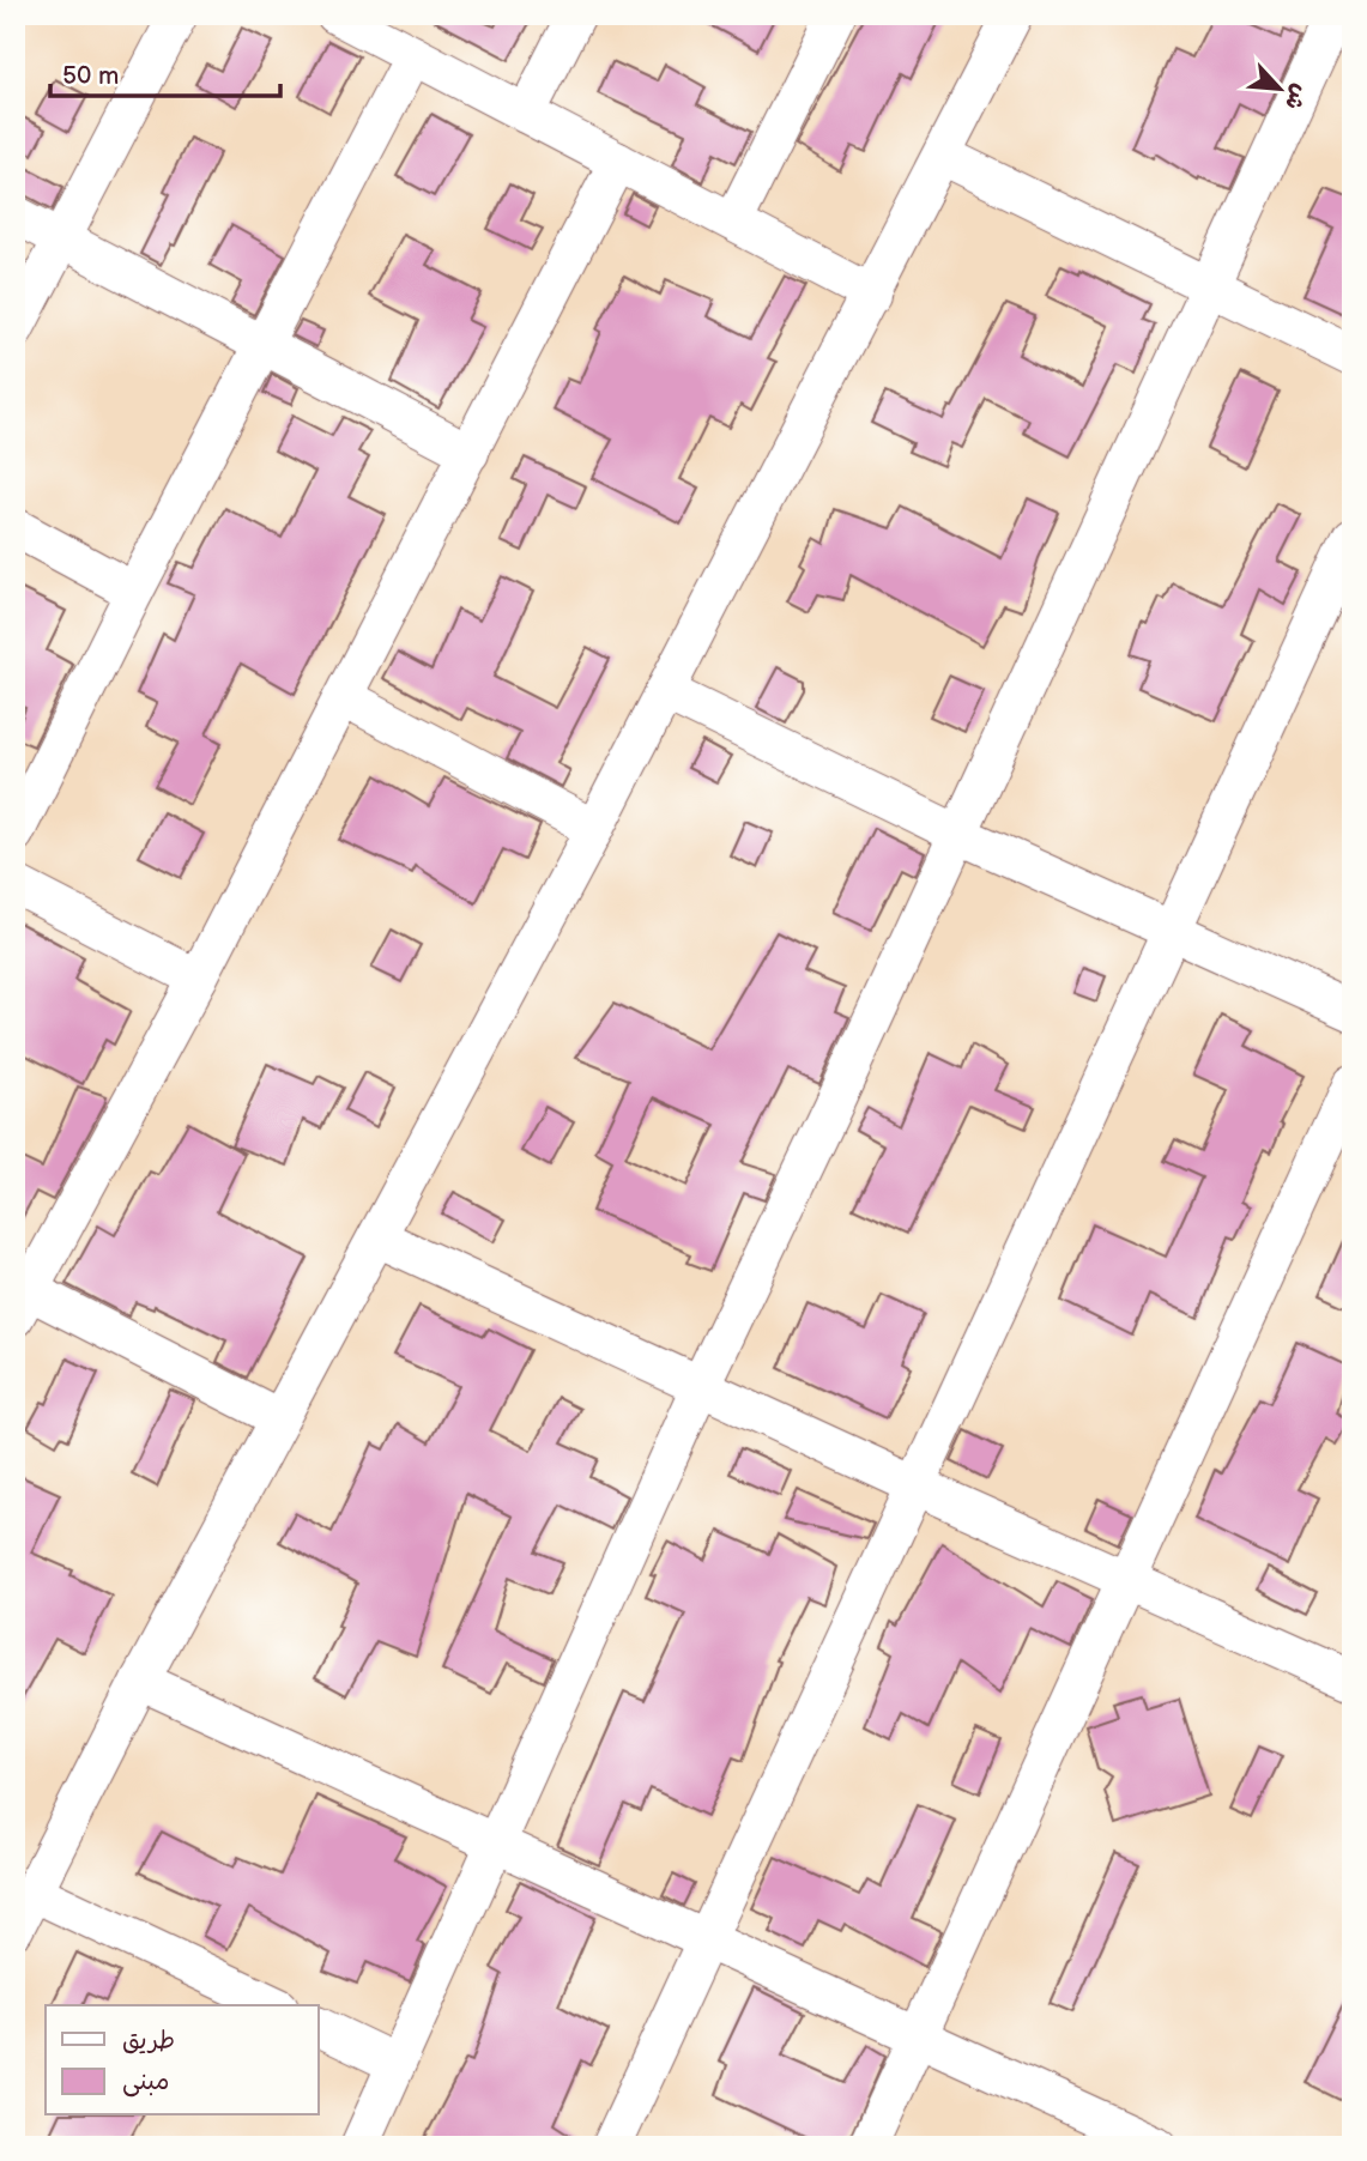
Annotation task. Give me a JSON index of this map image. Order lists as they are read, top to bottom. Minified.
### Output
{"legend":["طريق","مبنى"],"scale_bar":"50 m","north":"bottom right"}
